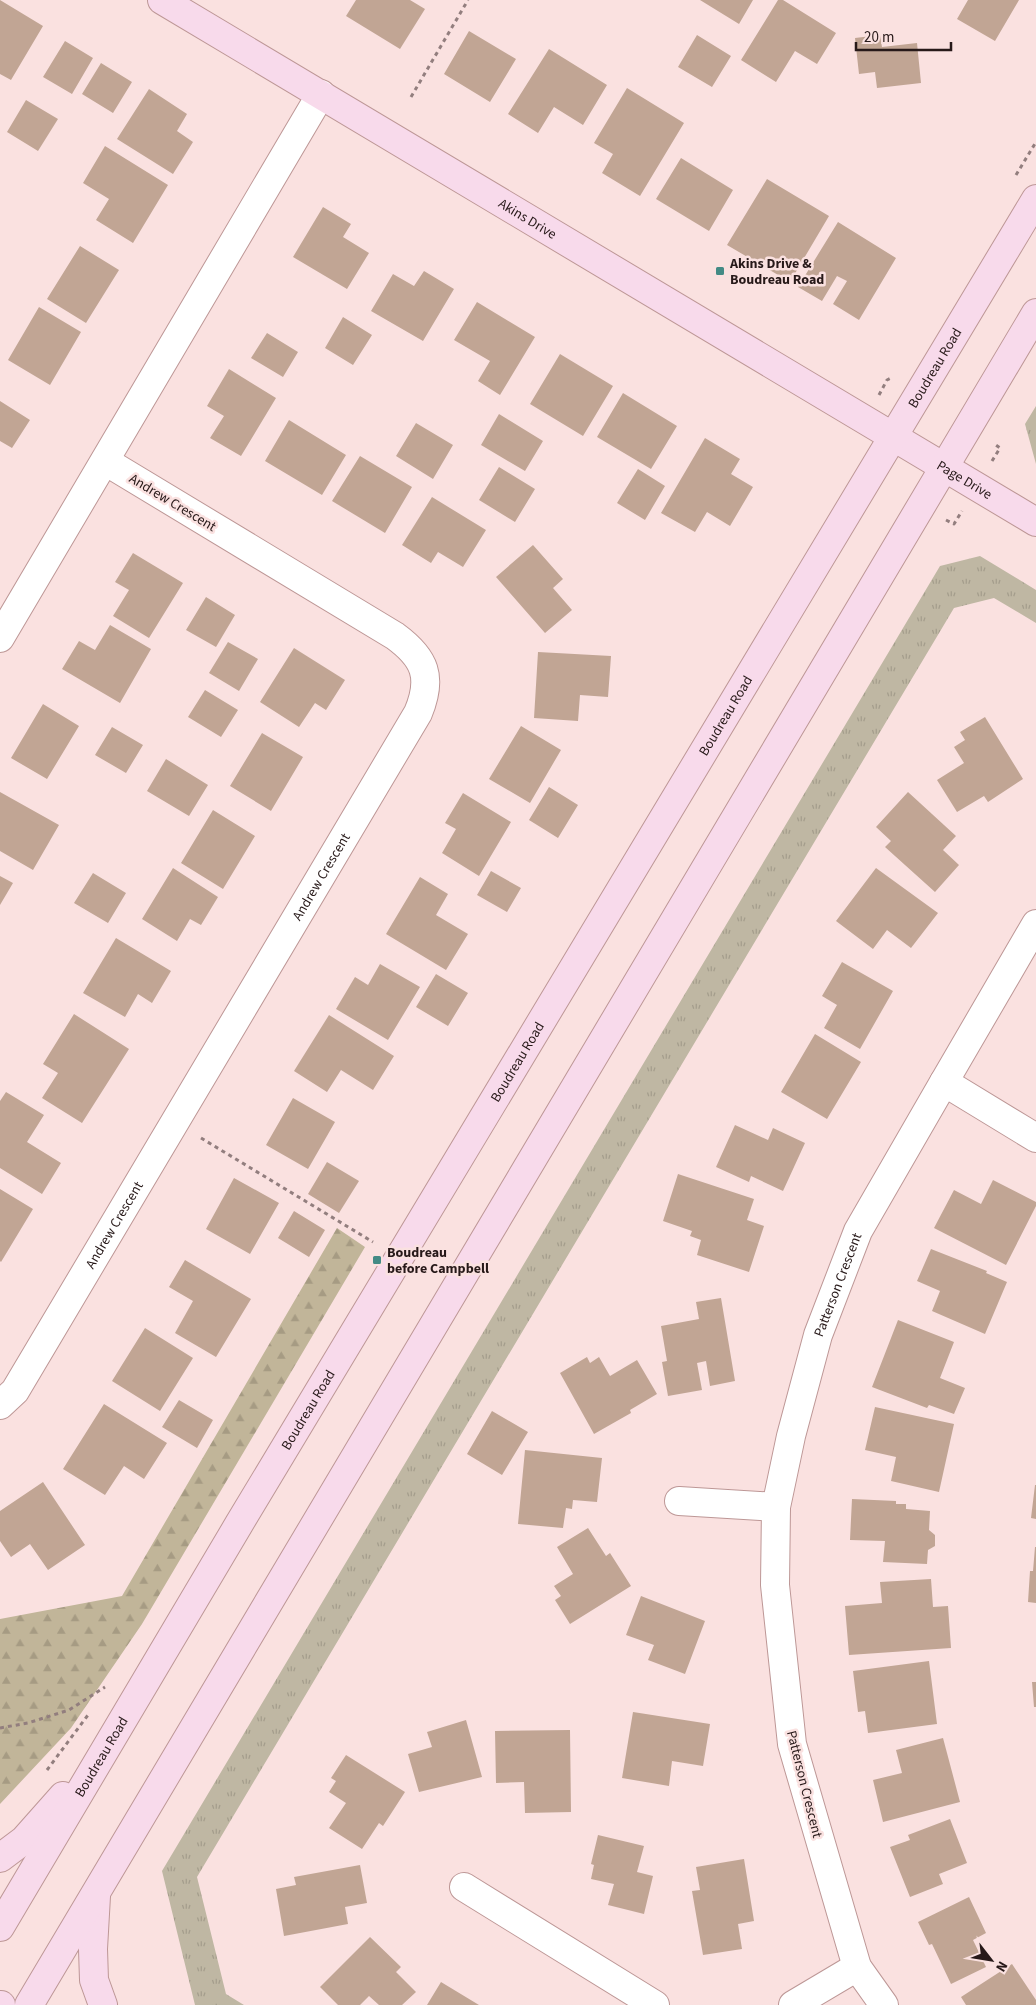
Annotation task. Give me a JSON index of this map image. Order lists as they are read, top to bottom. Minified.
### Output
{"streets":{"main road":["Akins Drive","Boudreau Road","Page Drive"],"street":["Andrew Crescent","Patterson Crescent"]},"crossings":[["Akins Drive","Boudreau Road"],["Akins Drive","Page Drive"],["Boudreau Road","Page Drive"]],"places":{"transit":["Akins Drive & Boudreau Road","Boudreau before Campbell"]},"scale_bar":"20 m","north":"bottom right"}
